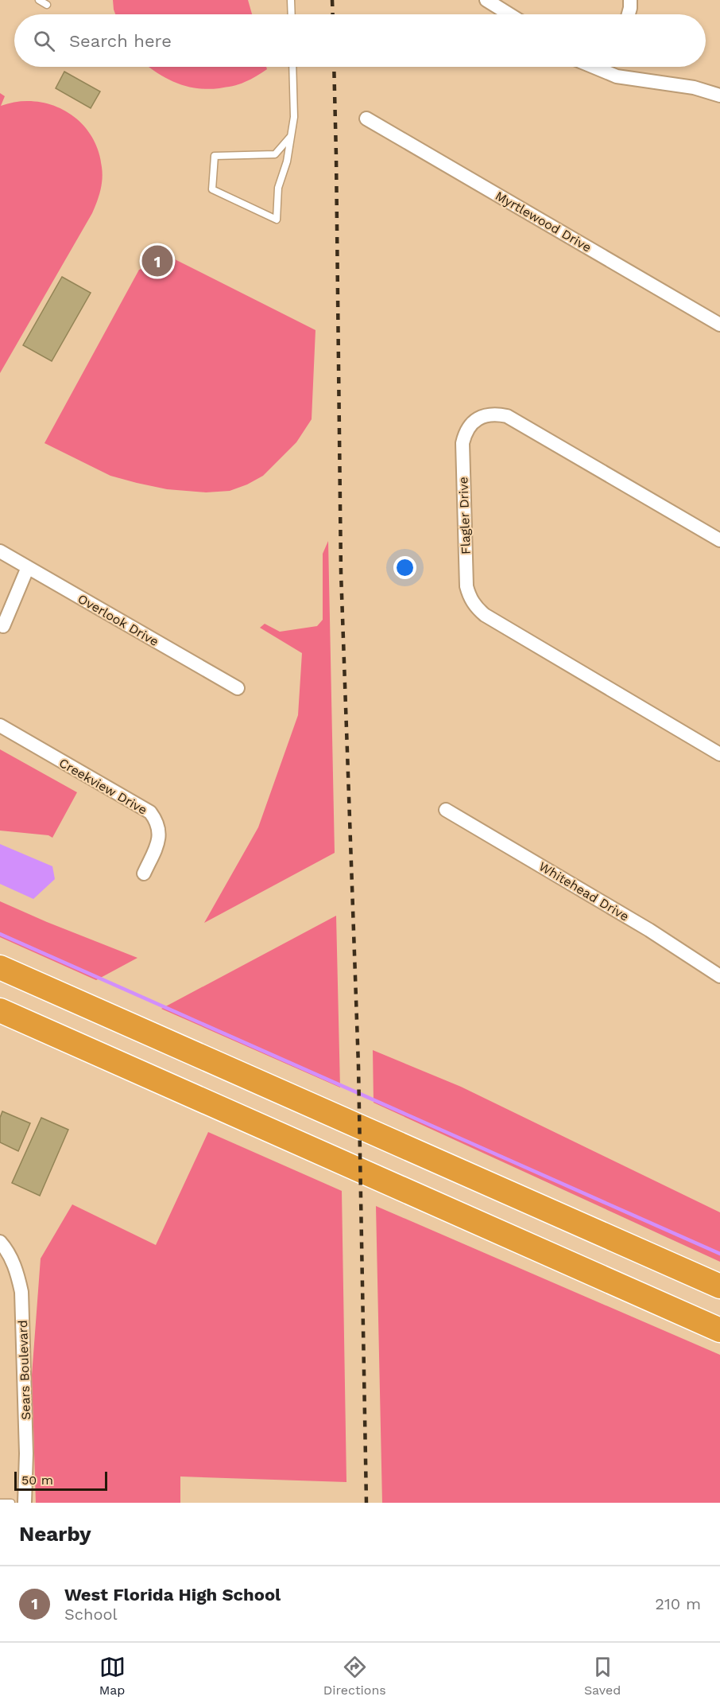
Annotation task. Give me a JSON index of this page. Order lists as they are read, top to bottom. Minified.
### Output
{"streets":{"street":["Myrtlewood Drive","Flagler Drive","Overlook Drive","Creekview Drive","Whitehead Drive","Sears Boulevard"]},"scale_bar":"50 m","page":{"search":"Search here","pins":"1","scale":"50 m","heading":"Nearby","list":[{"mark":"1","name":"West Florida High School","note":"School","value":"210 m"}],"nav":["Map","Directions","Saved"]}}
